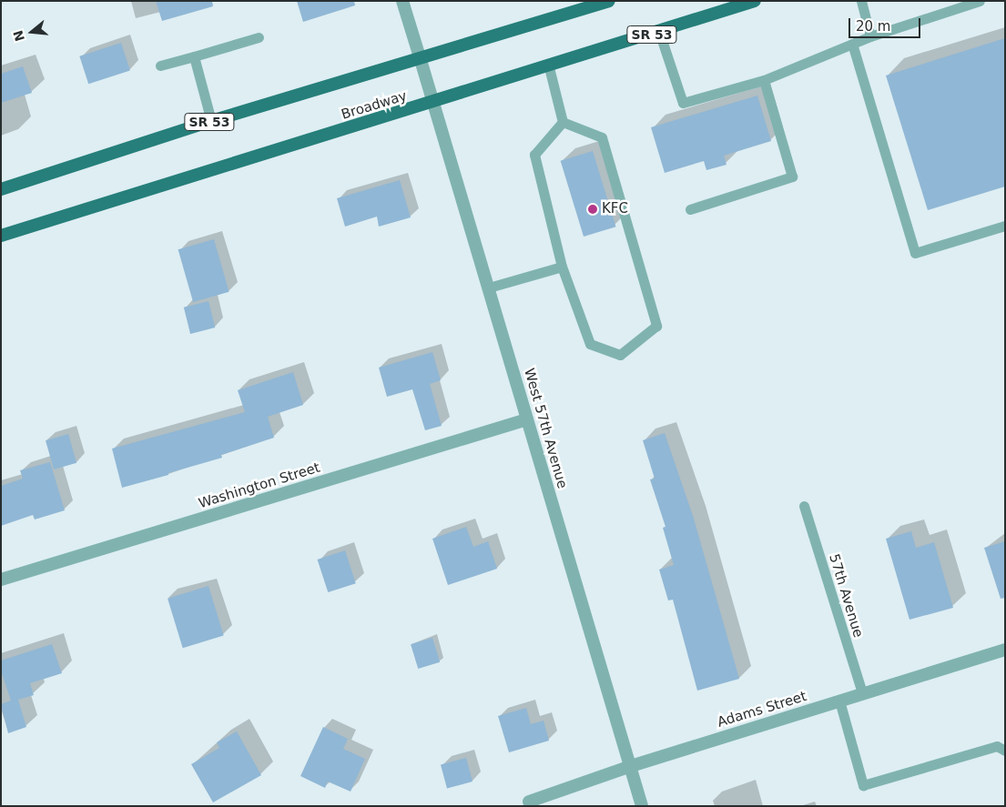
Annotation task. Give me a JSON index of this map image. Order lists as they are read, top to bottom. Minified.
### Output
{"streets":{"main road":["SR 53","Broadway"],"street":["West 57th Avenue","Washington Street","Adams Street"],"lane":["57th Avenue"]},"crossings":[["SR 53","West 57th Avenue"],["Broadway","West 57th Avenue"],["West 57th Avenue","Washington Street"],["West 57th Avenue","Adams Street"],["57th Avenue","Adams Street"]],"places":["KFC"],"scale_bar":"20 m","north":"left"}
